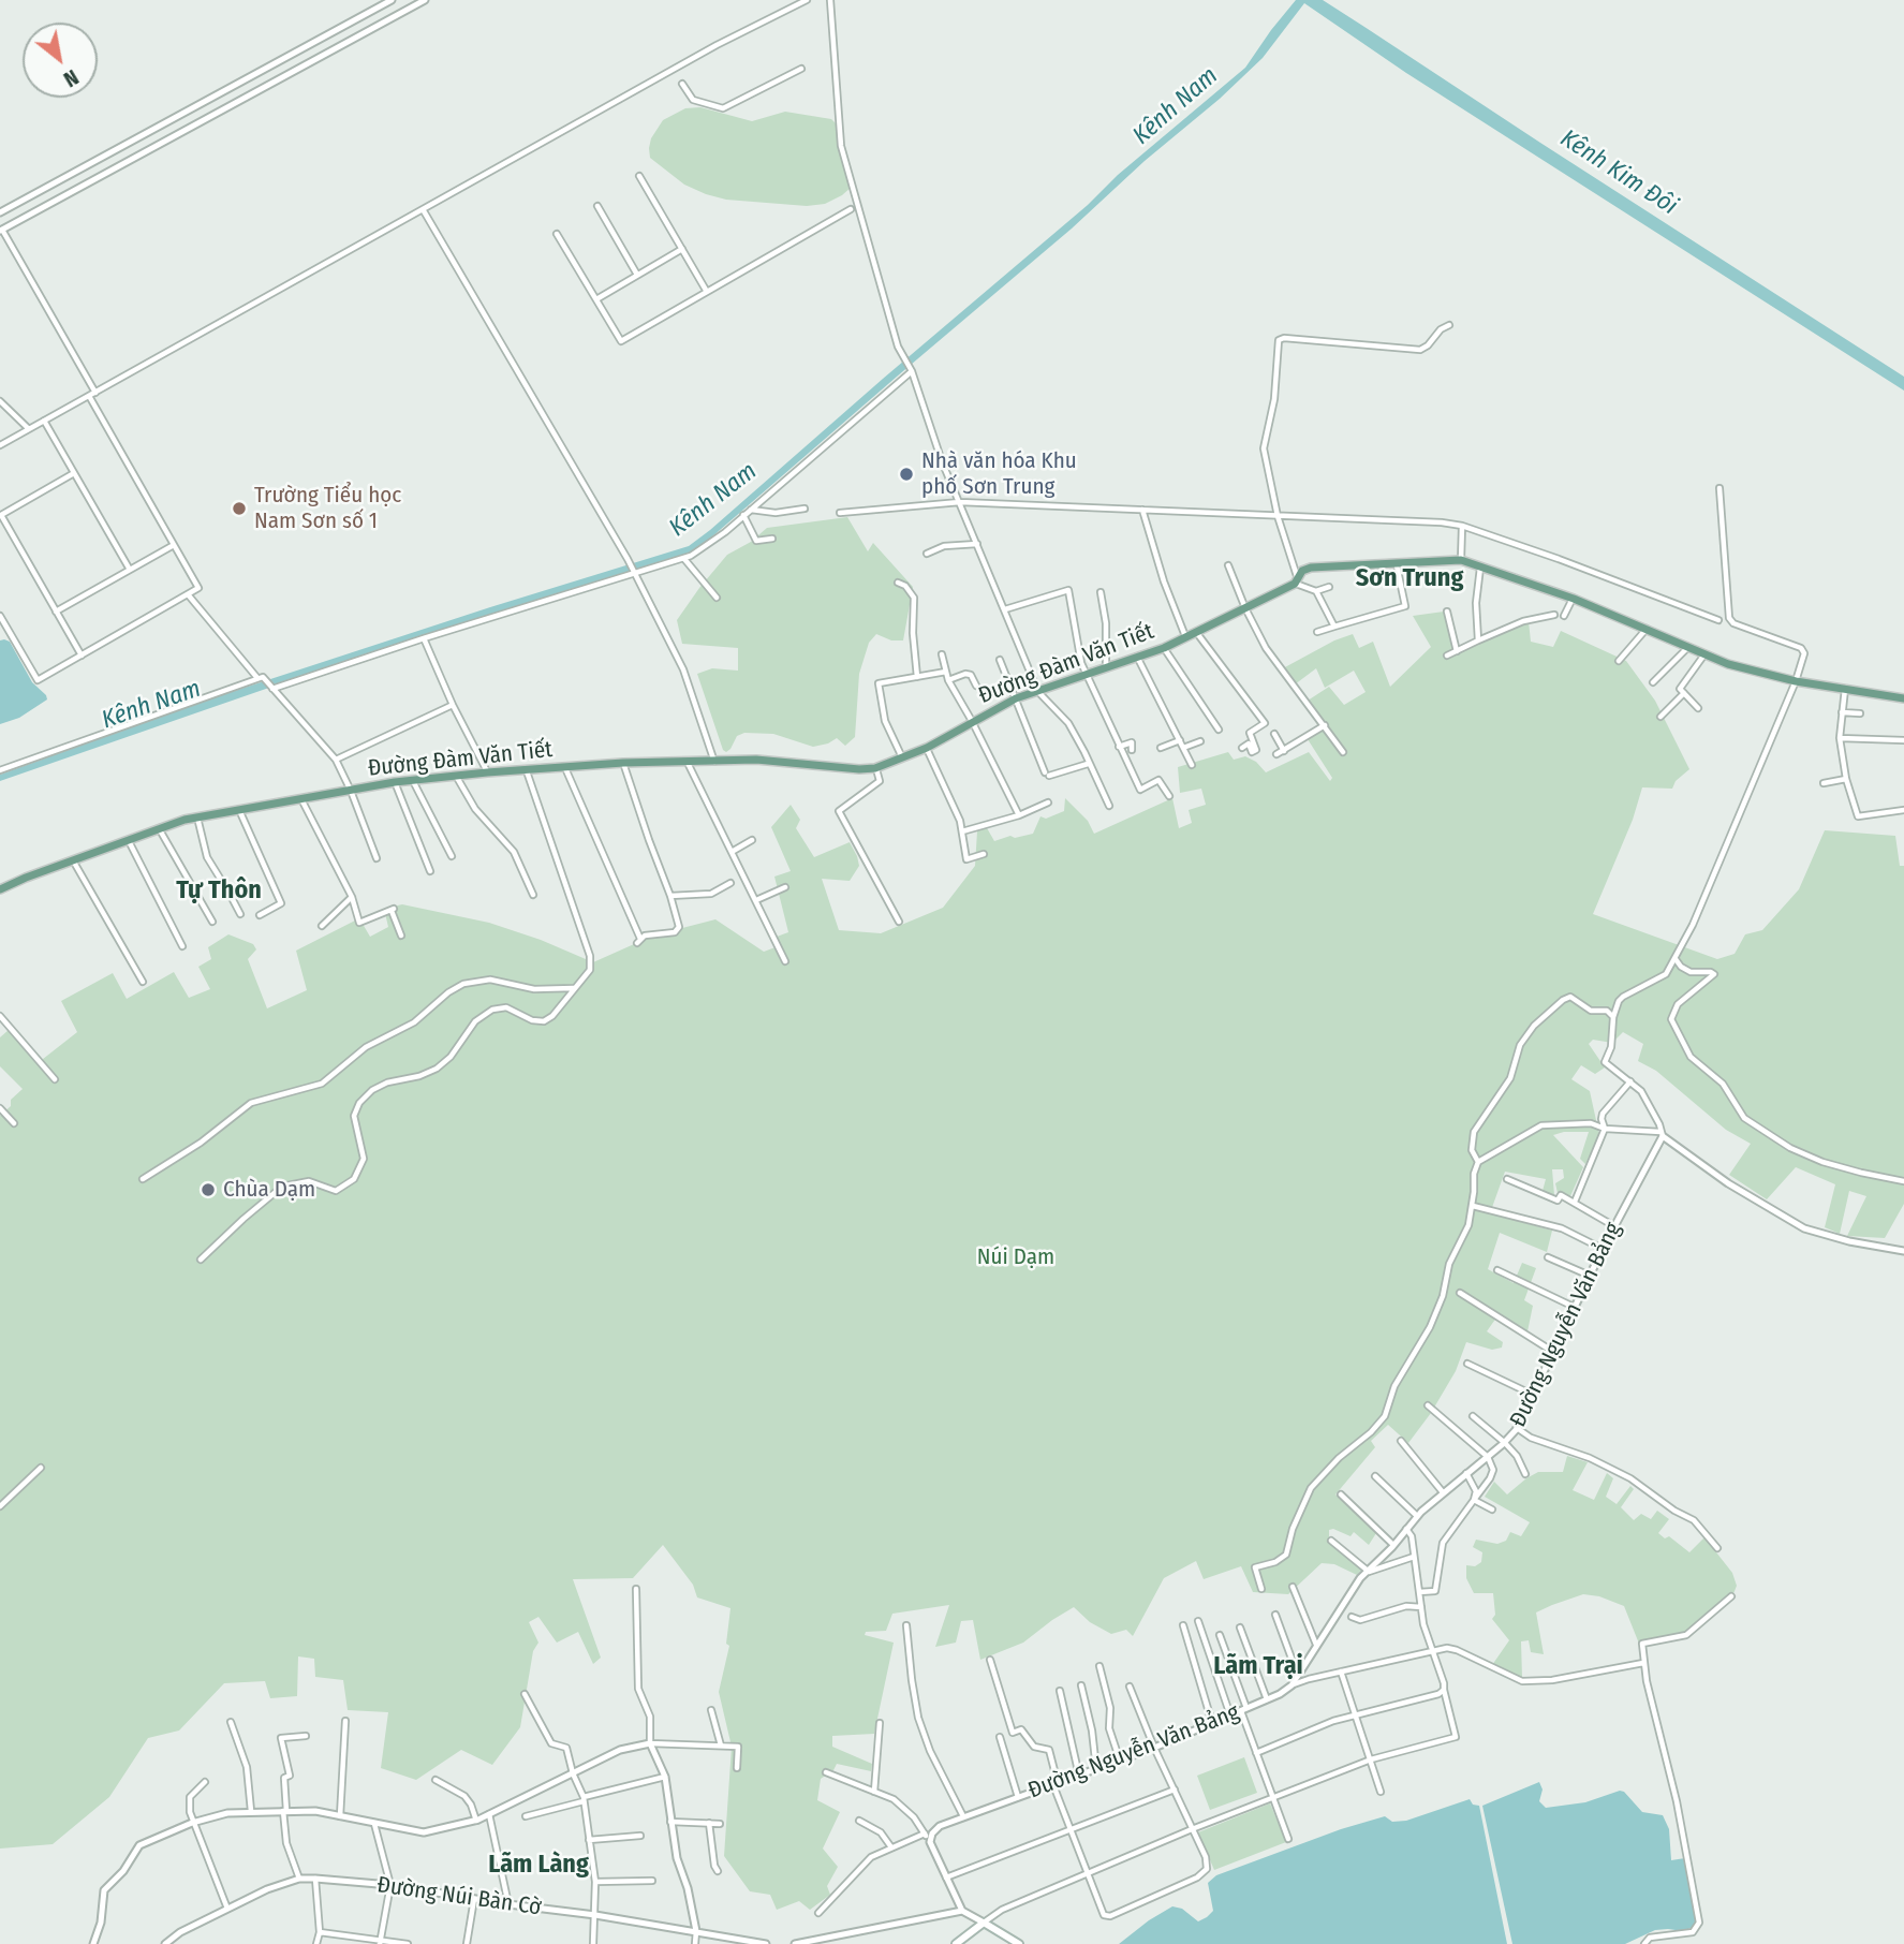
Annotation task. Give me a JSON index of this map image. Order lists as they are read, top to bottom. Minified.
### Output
{"streets":{"main road":["Đường Đàm Văn Tiết"],"street":["Đường Nguyễn Văn Bảng","Đường Núi Bàn Cờ"]},"districts":["Sơn Trung","Tự Thôn","Lãm Trại","Lãm Làng"],"water":["Kênh Nam","Kênh Kim Đôi"],"parks":["Núi Dạm"],"places":["Nhà văn hóa Khu phố Sơn Trung","Trường Tiểu học Nam Sơn số 1","Chùa Dạm"],"north":"bottom right"}
